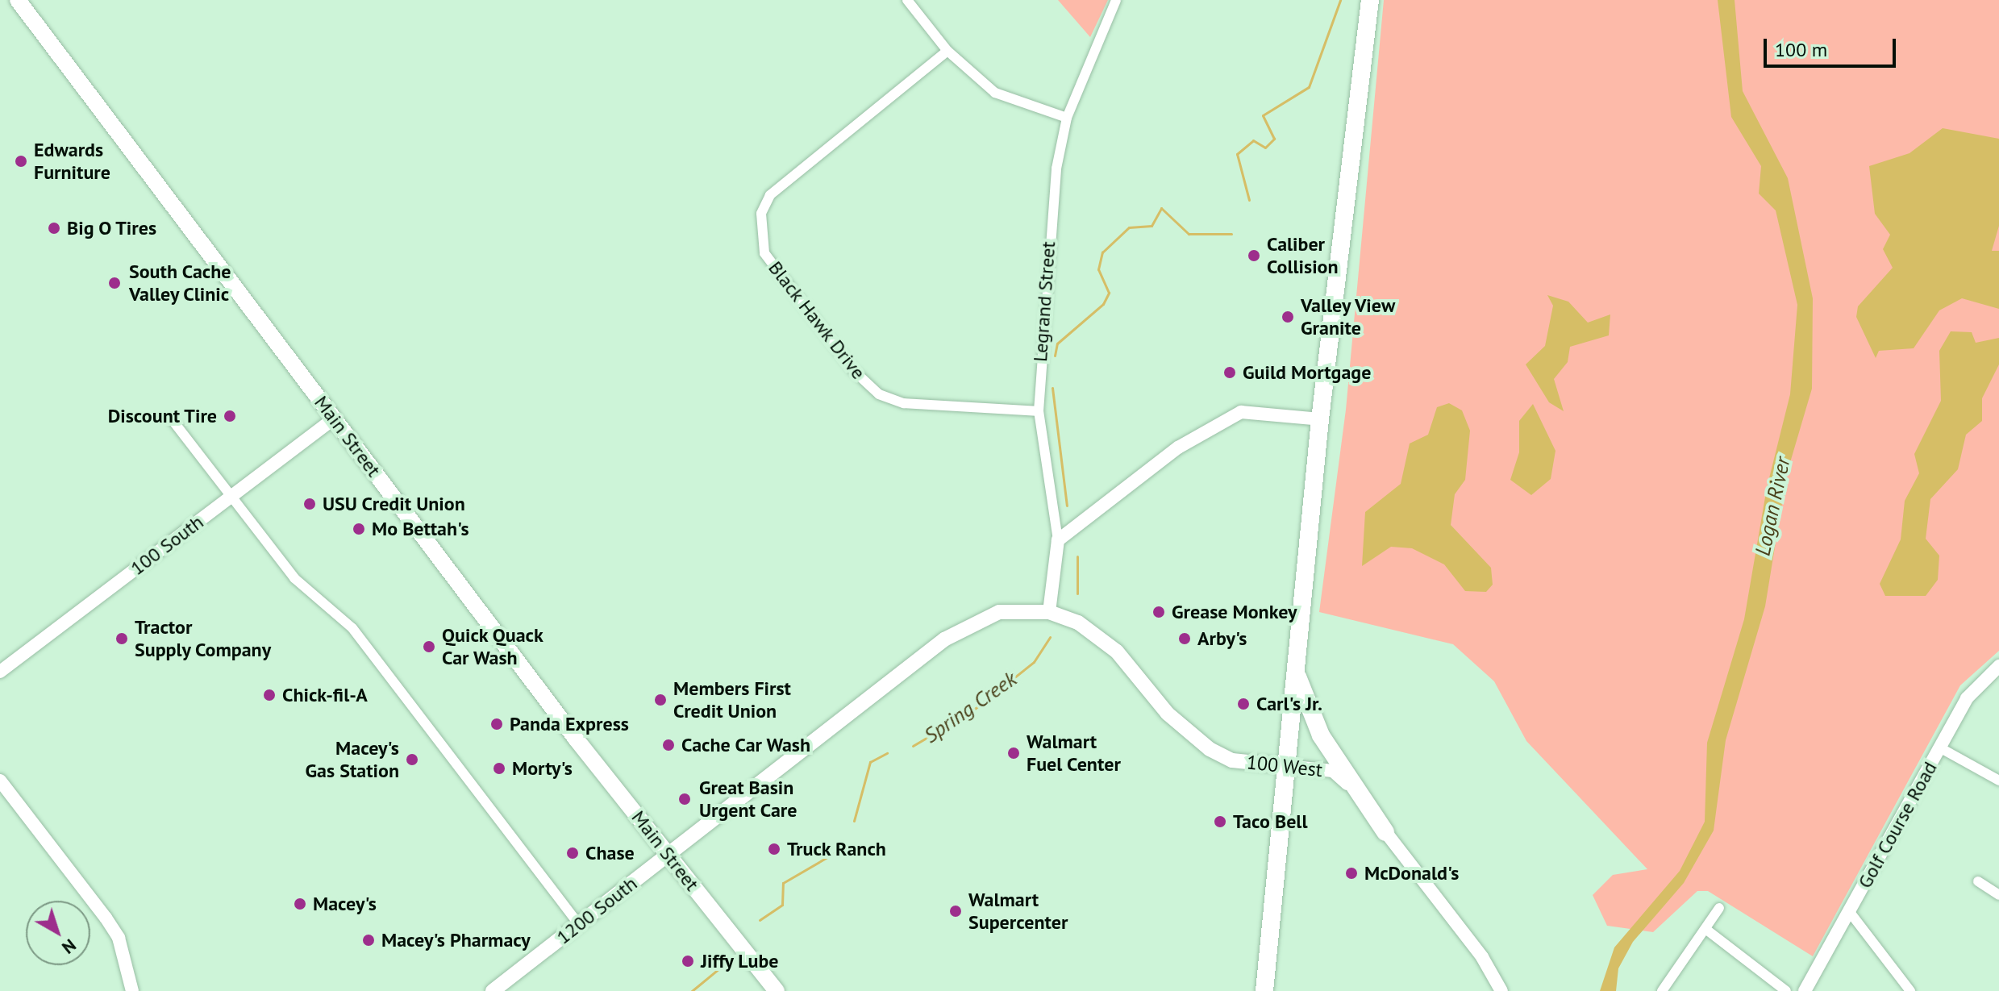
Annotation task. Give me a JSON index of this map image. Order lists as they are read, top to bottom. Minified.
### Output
{"streets":{"main road":["Main Street","100 West","1200 South"],"street":["Legrand Street","Black Hawk Drive","100 South","Golf Course Road"]},"crossings":[["Legrand Street","Black Hawk Drive"],["Legrand Street","100 West"],["Main Street","100 South"],["Main Street","1200 South"],["100 West","1200 South"]],"water":["Logan River","Spring Creek"],"places":["Edwards Furniture","Big O Tires","Caliber Collision","South Cache Valley Clinic","Valley View Granite","Guild Mortgage","Discount Tire","USU Credit Union","Mo Bettah's","Grease Monkey","Tractor Supply Company","Arby's","Quick Quack Car Wash","Chick-fil-A","Members First Credit Union","Carl's Jr.","Panda Express","Cache Car Wash","Walmart Fuel Center","Macey's Gas Station","Morty's","Great Basin Urgent Care","Taco Bell","Truck Ranch","Chase","McDonald's","Macey's","Walmart Supercenter","Macey's Pharmacy","Jiffy Lube"],"scale_bar":"100 m","north":"bottom right"}
